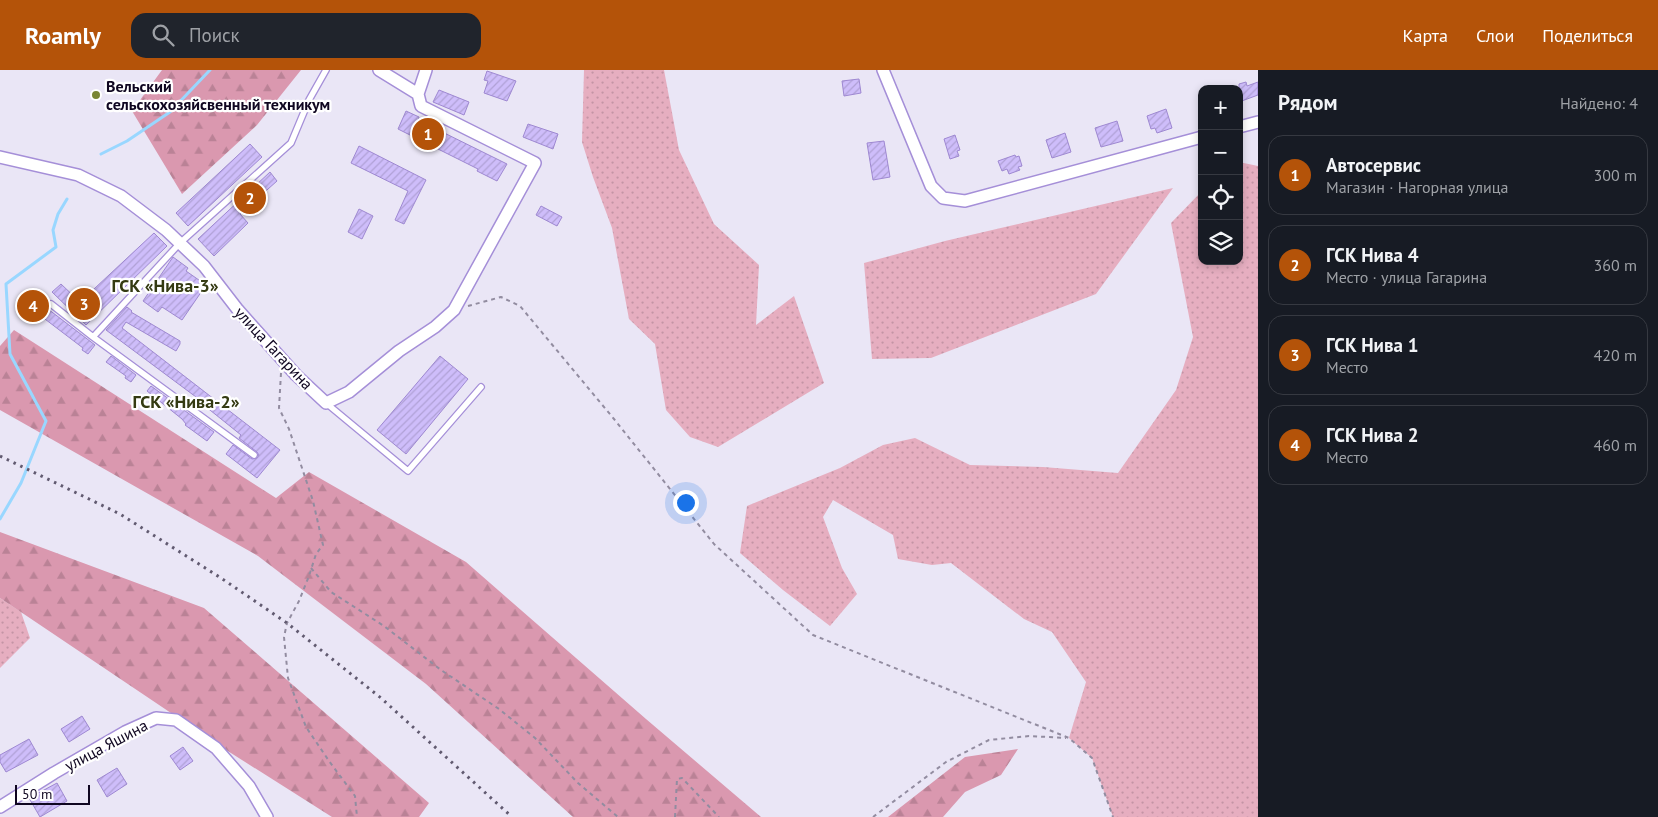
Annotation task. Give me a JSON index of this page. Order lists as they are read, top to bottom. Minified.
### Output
{"streets":{"street":["улица Гагарина","улица Яшина"]},"districts":["ГСК «Нива-3»","ГСК «Нива-2»"],"places":["Вельский сельскохозяйсвенный техникум"],"scale_bar":"50 m","page":{"header":"Roamly","search":"Поиск","nav":["Карта","Слои","Поделиться"],"heading":["Рядом","Найдено: 4"],"map_buttons":["+","−"],"pins":["1","2","3","4"],"list":[{"mark":"1","name":"Автосервис","note":"Магазин · Нагорная улица","value":"300 m"},{"mark":"2","name":"ГСК Нива 4","note":"Место · улица Гагарина","value":"360 m"},{"mark":"3","name":"ГСК Нива 1","note":"Место","value":"420 m"},{"mark":"4","name":"ГСК Нива 2","note":"Место","value":"460 m"}],"scale":"50 m"}}
